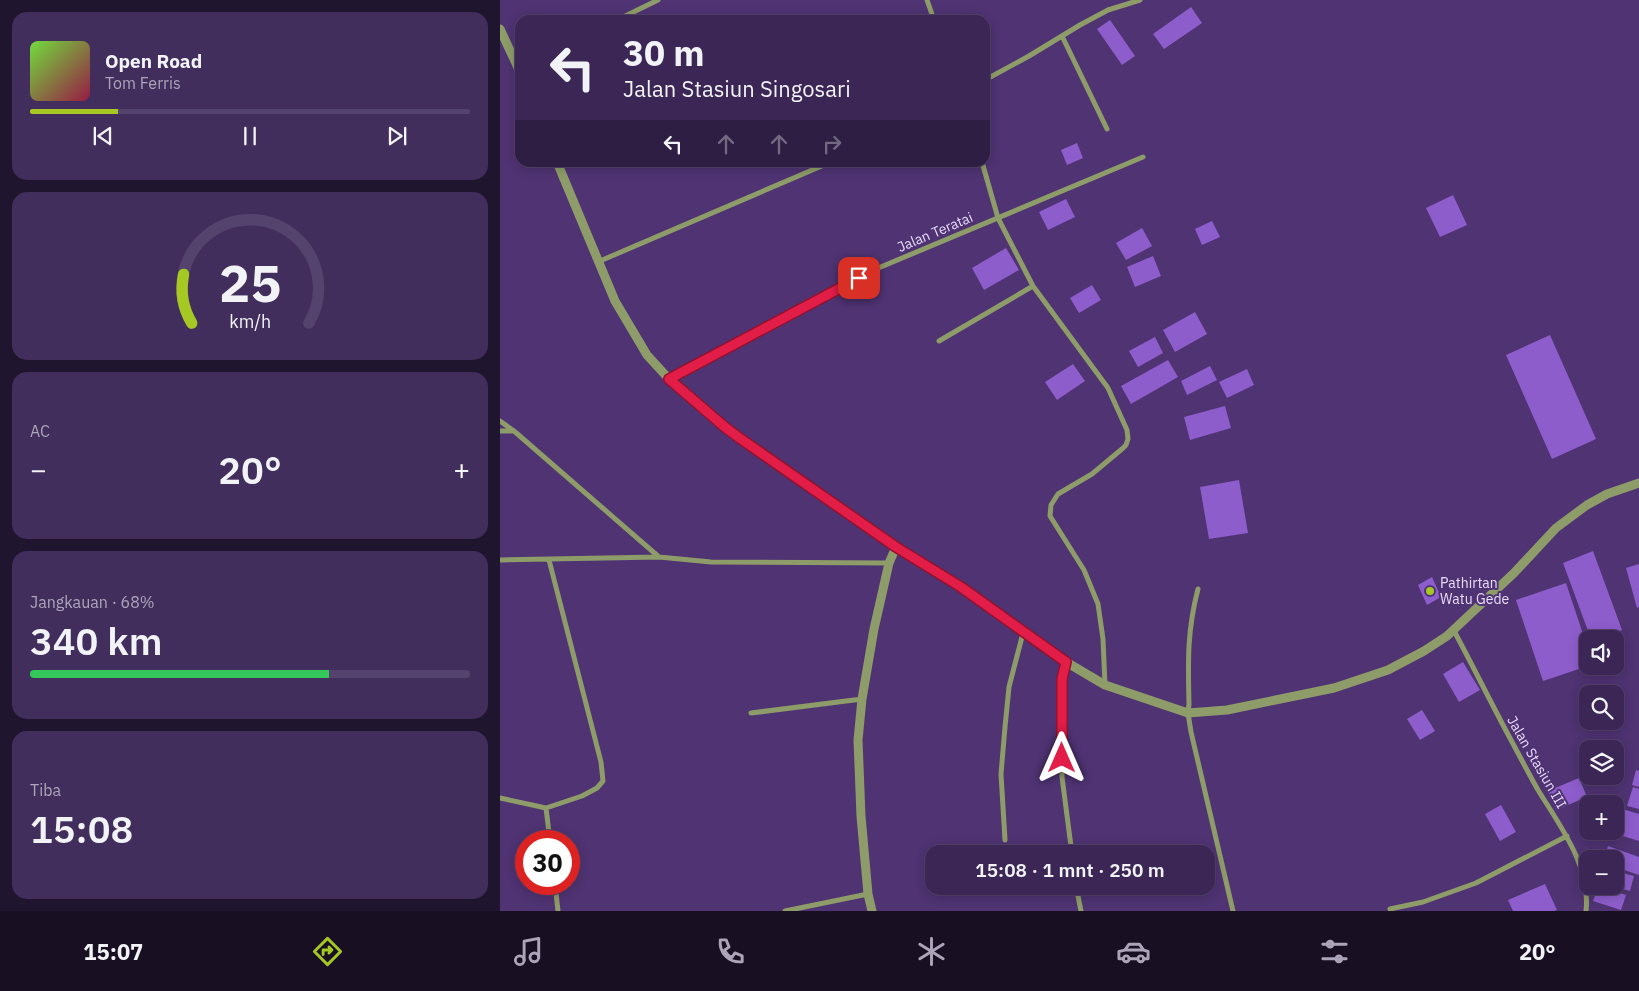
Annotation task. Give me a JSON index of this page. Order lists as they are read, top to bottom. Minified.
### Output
{"streets":{"street":["Jalan Teratai","Jalan Stasiun III"]},"places":["Pathirtan Watu Gede"],"page":{"turn":["30 m","Jalan Stasiun Singosari"],"song":["Open Road","Tom Ferris"],"tile":["AC",["Jangkauan · 68%","340 km"],["Tiba","15:08"]],"heat":["−","20°","+"],"map_buttons":["+","−"],"limit":"30","trip":"15:08 · 1 mnt · 250 m","tabs":["15:07","20°"],"gauge":["25","km/h"]}}
